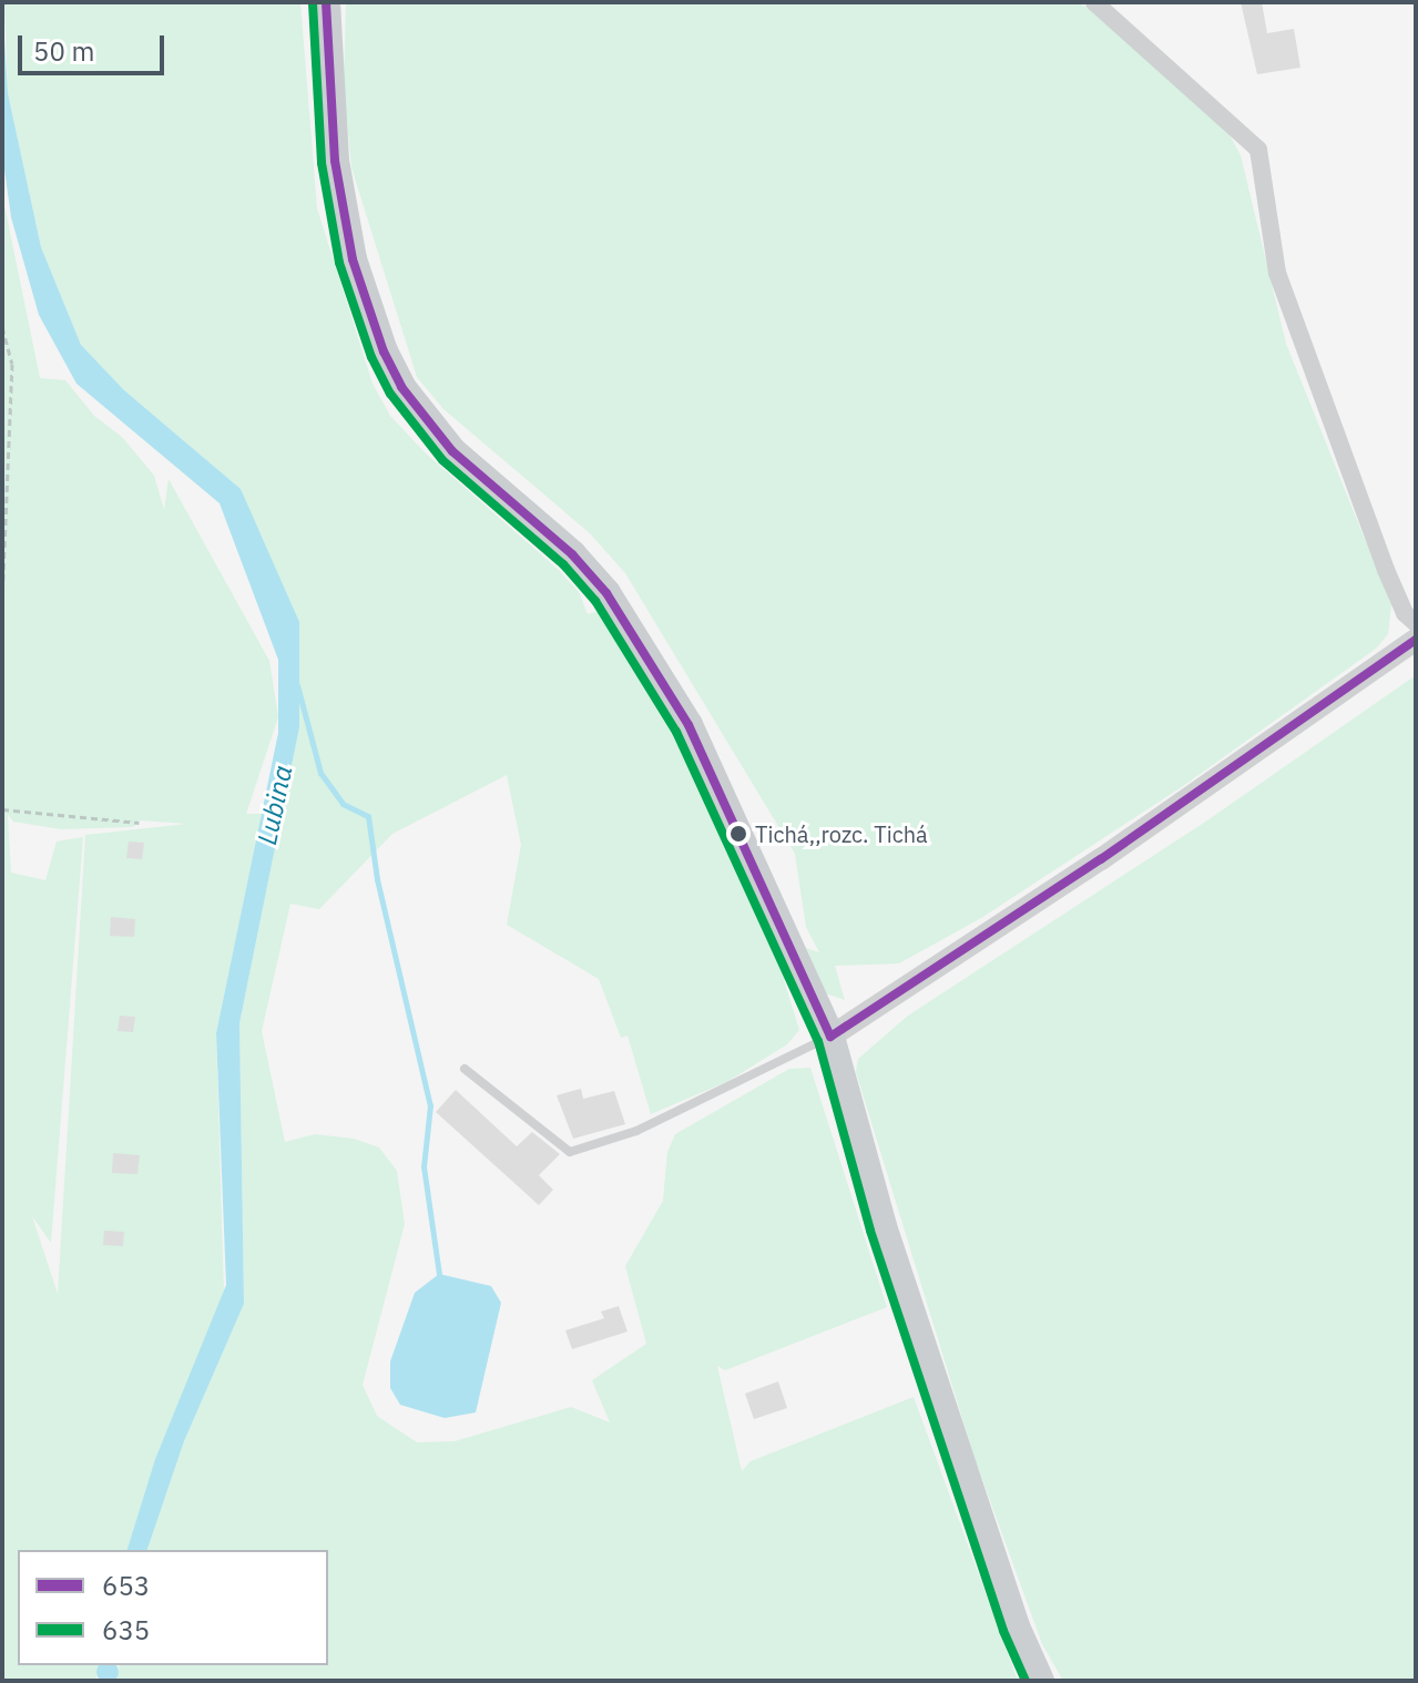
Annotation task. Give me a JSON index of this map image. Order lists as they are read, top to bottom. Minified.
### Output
{"water":["Lubina"],"places":["Tichá,,rozc. Tichá"],"lines":["transit line 653","transit line 635"],"legend":["653","635"],"scale_bar":"50 m"}
